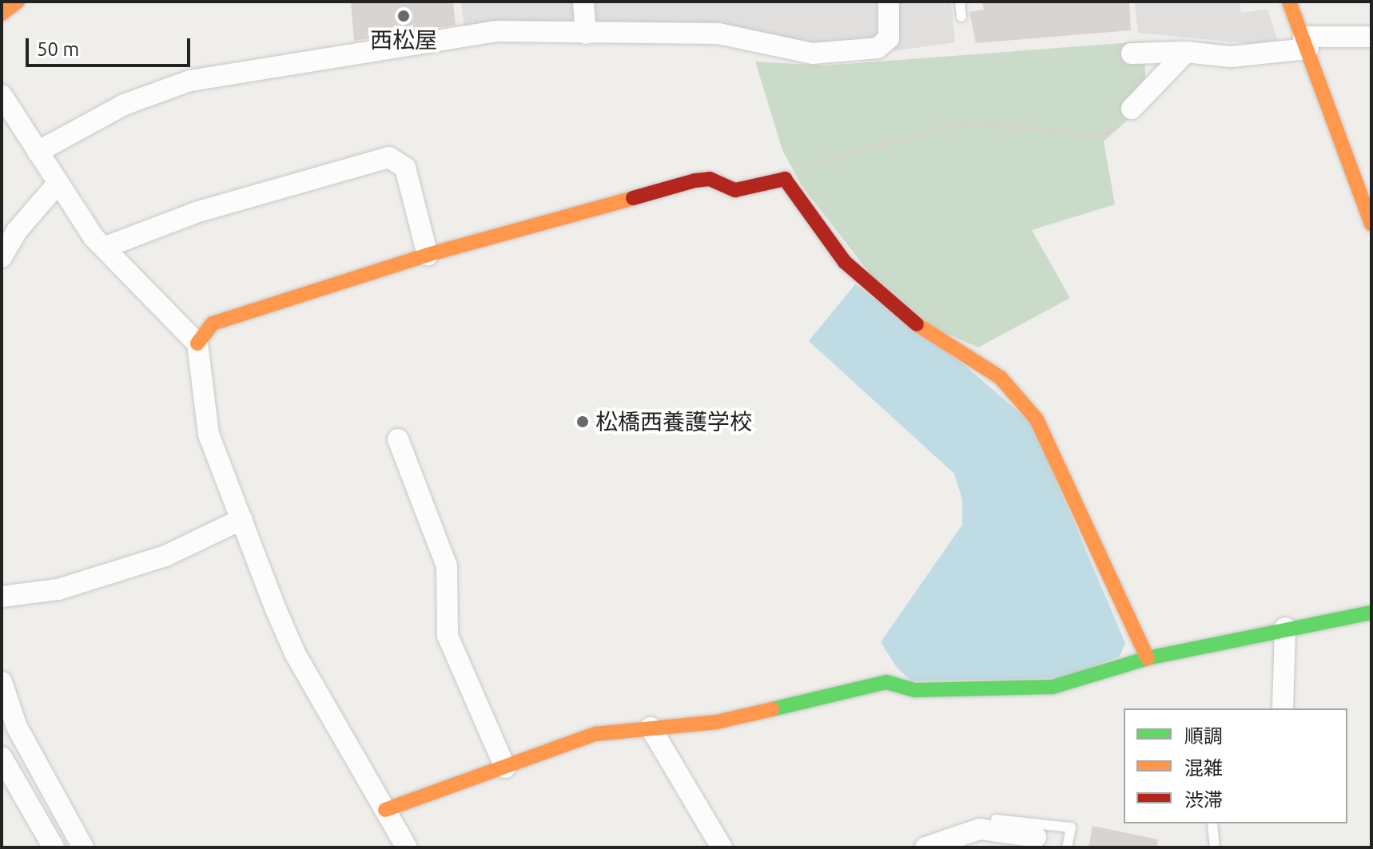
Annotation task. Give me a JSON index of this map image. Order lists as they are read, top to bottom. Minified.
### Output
{"places":["西松屋","松橋西養護学校"],"legend":["順調","混雑","渋滞"],"scale_bar":"50 m"}
